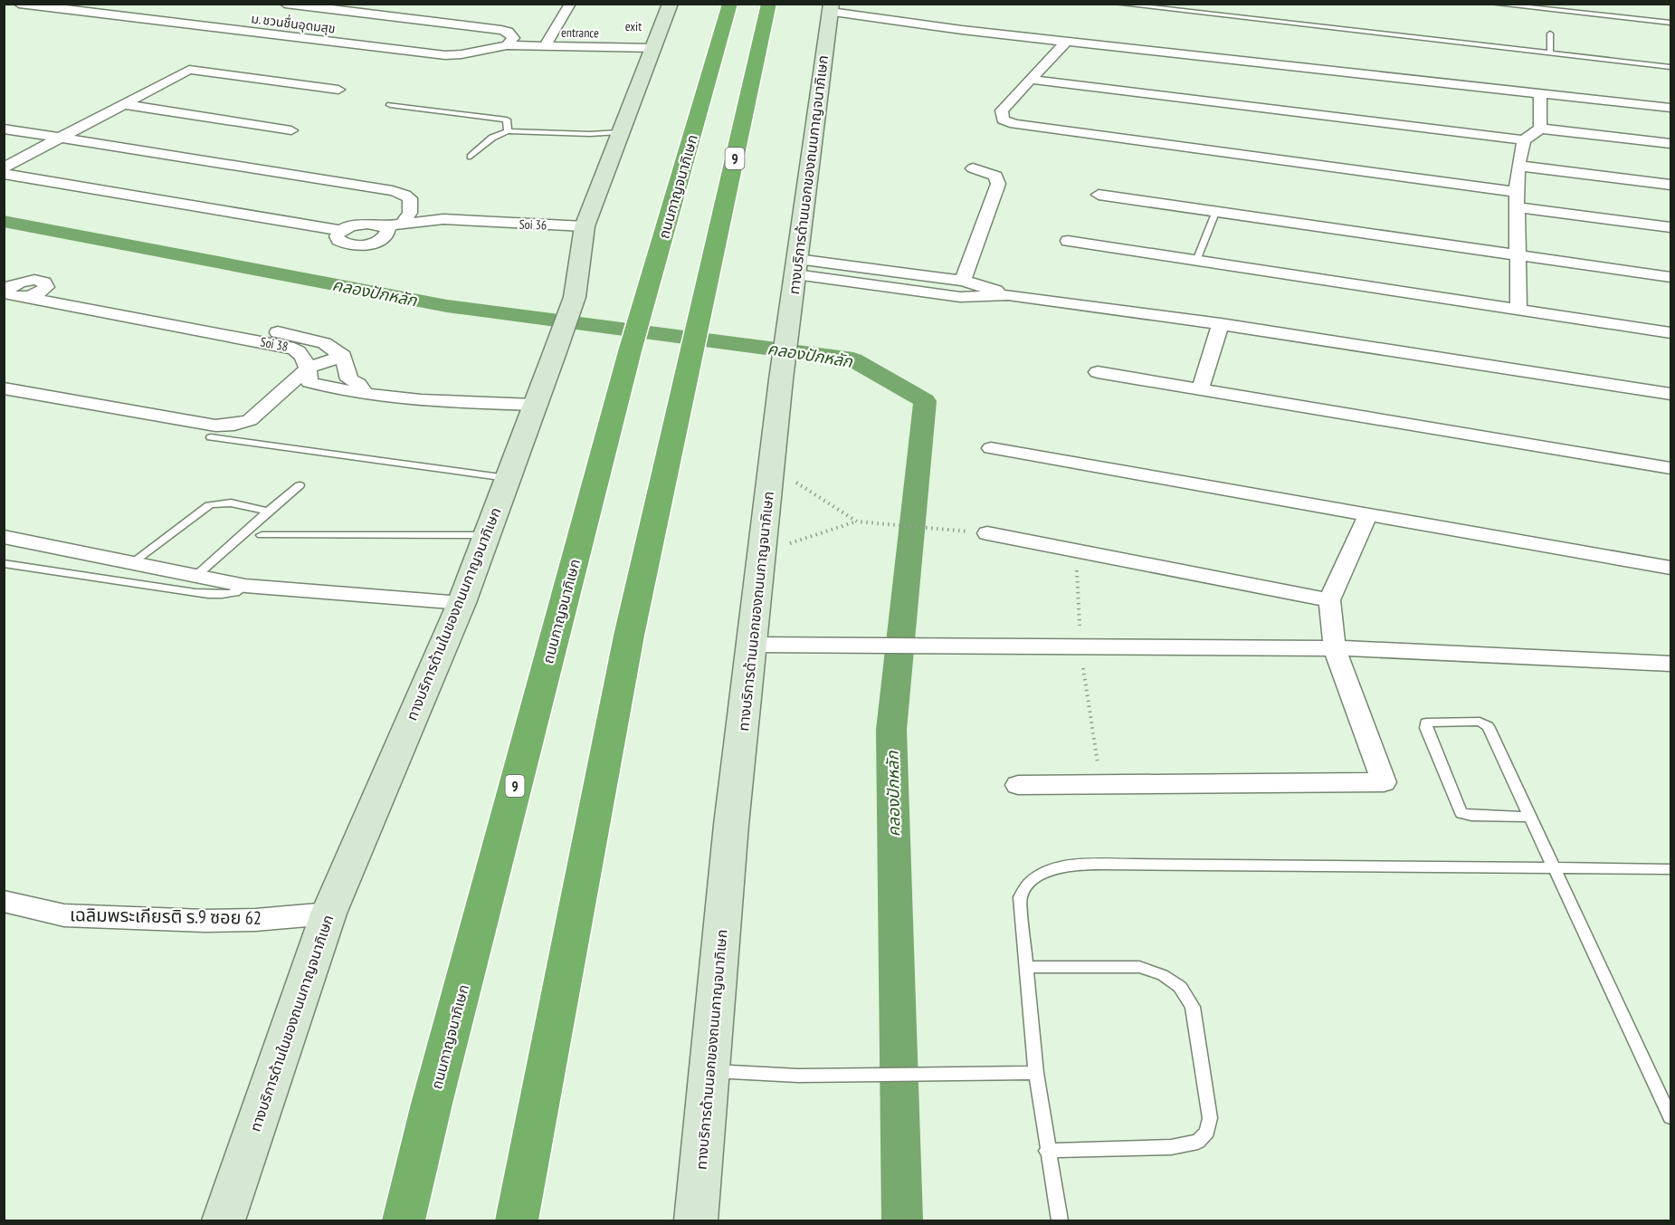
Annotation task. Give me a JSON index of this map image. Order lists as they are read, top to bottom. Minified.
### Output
{"streets":{"highway":["9","ถนนกาญจนาภิเษก"],"main road":["ทางบริการด้านนอกของถนนกาญจนาภิเษก","ทางบริการด้านในของถนนกาญจนาภิเษก"],"street":["ม. ชวนชื่นอุดมสุข","entrance","Soi 36","Soi 38","เฉลิมพระเกียรติ ร.9 ซอย 62"]},"crossings":[["ม. ชวนชื่นอุดมสุข","entrance"],["entrance","ทางบริการด้านในของถนนกาญจนาภิเษก"],["Soi 36","ทางบริการด้านในของถนนกาญจนาภิเษก"],["Soi 38","ทางบริการด้านในของถนนกาญจนาภิเษก"],["ทางบริการด้านในของถนนกาญจนาภิเษก","เฉลิมพระเกียรติ ร.9 ซอย 62"]],"water":["คลองปักหลัก"]}
